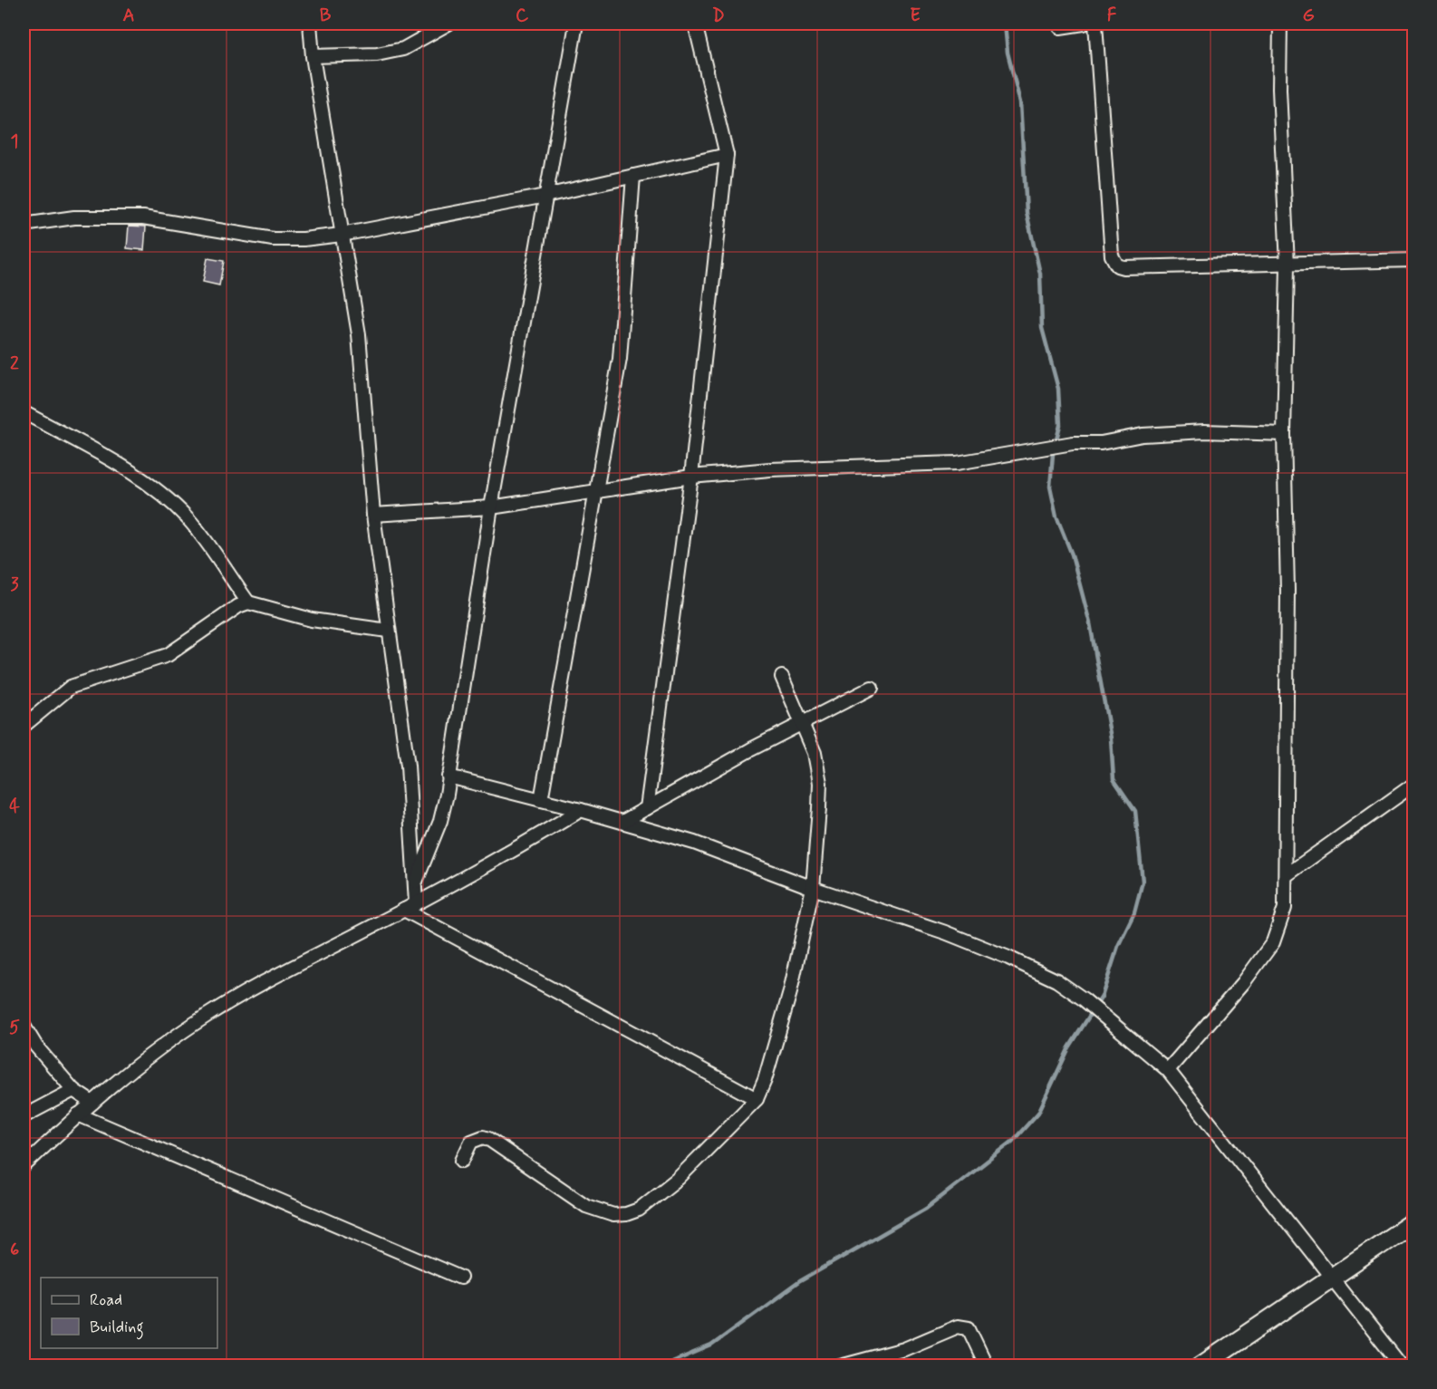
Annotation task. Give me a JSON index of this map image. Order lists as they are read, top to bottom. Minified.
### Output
{"legend":["Road","Building"],"grid":{"columns":["A","B","C","D","E","F","G"],"rows":["1","2","3","4","5","6"]}}
